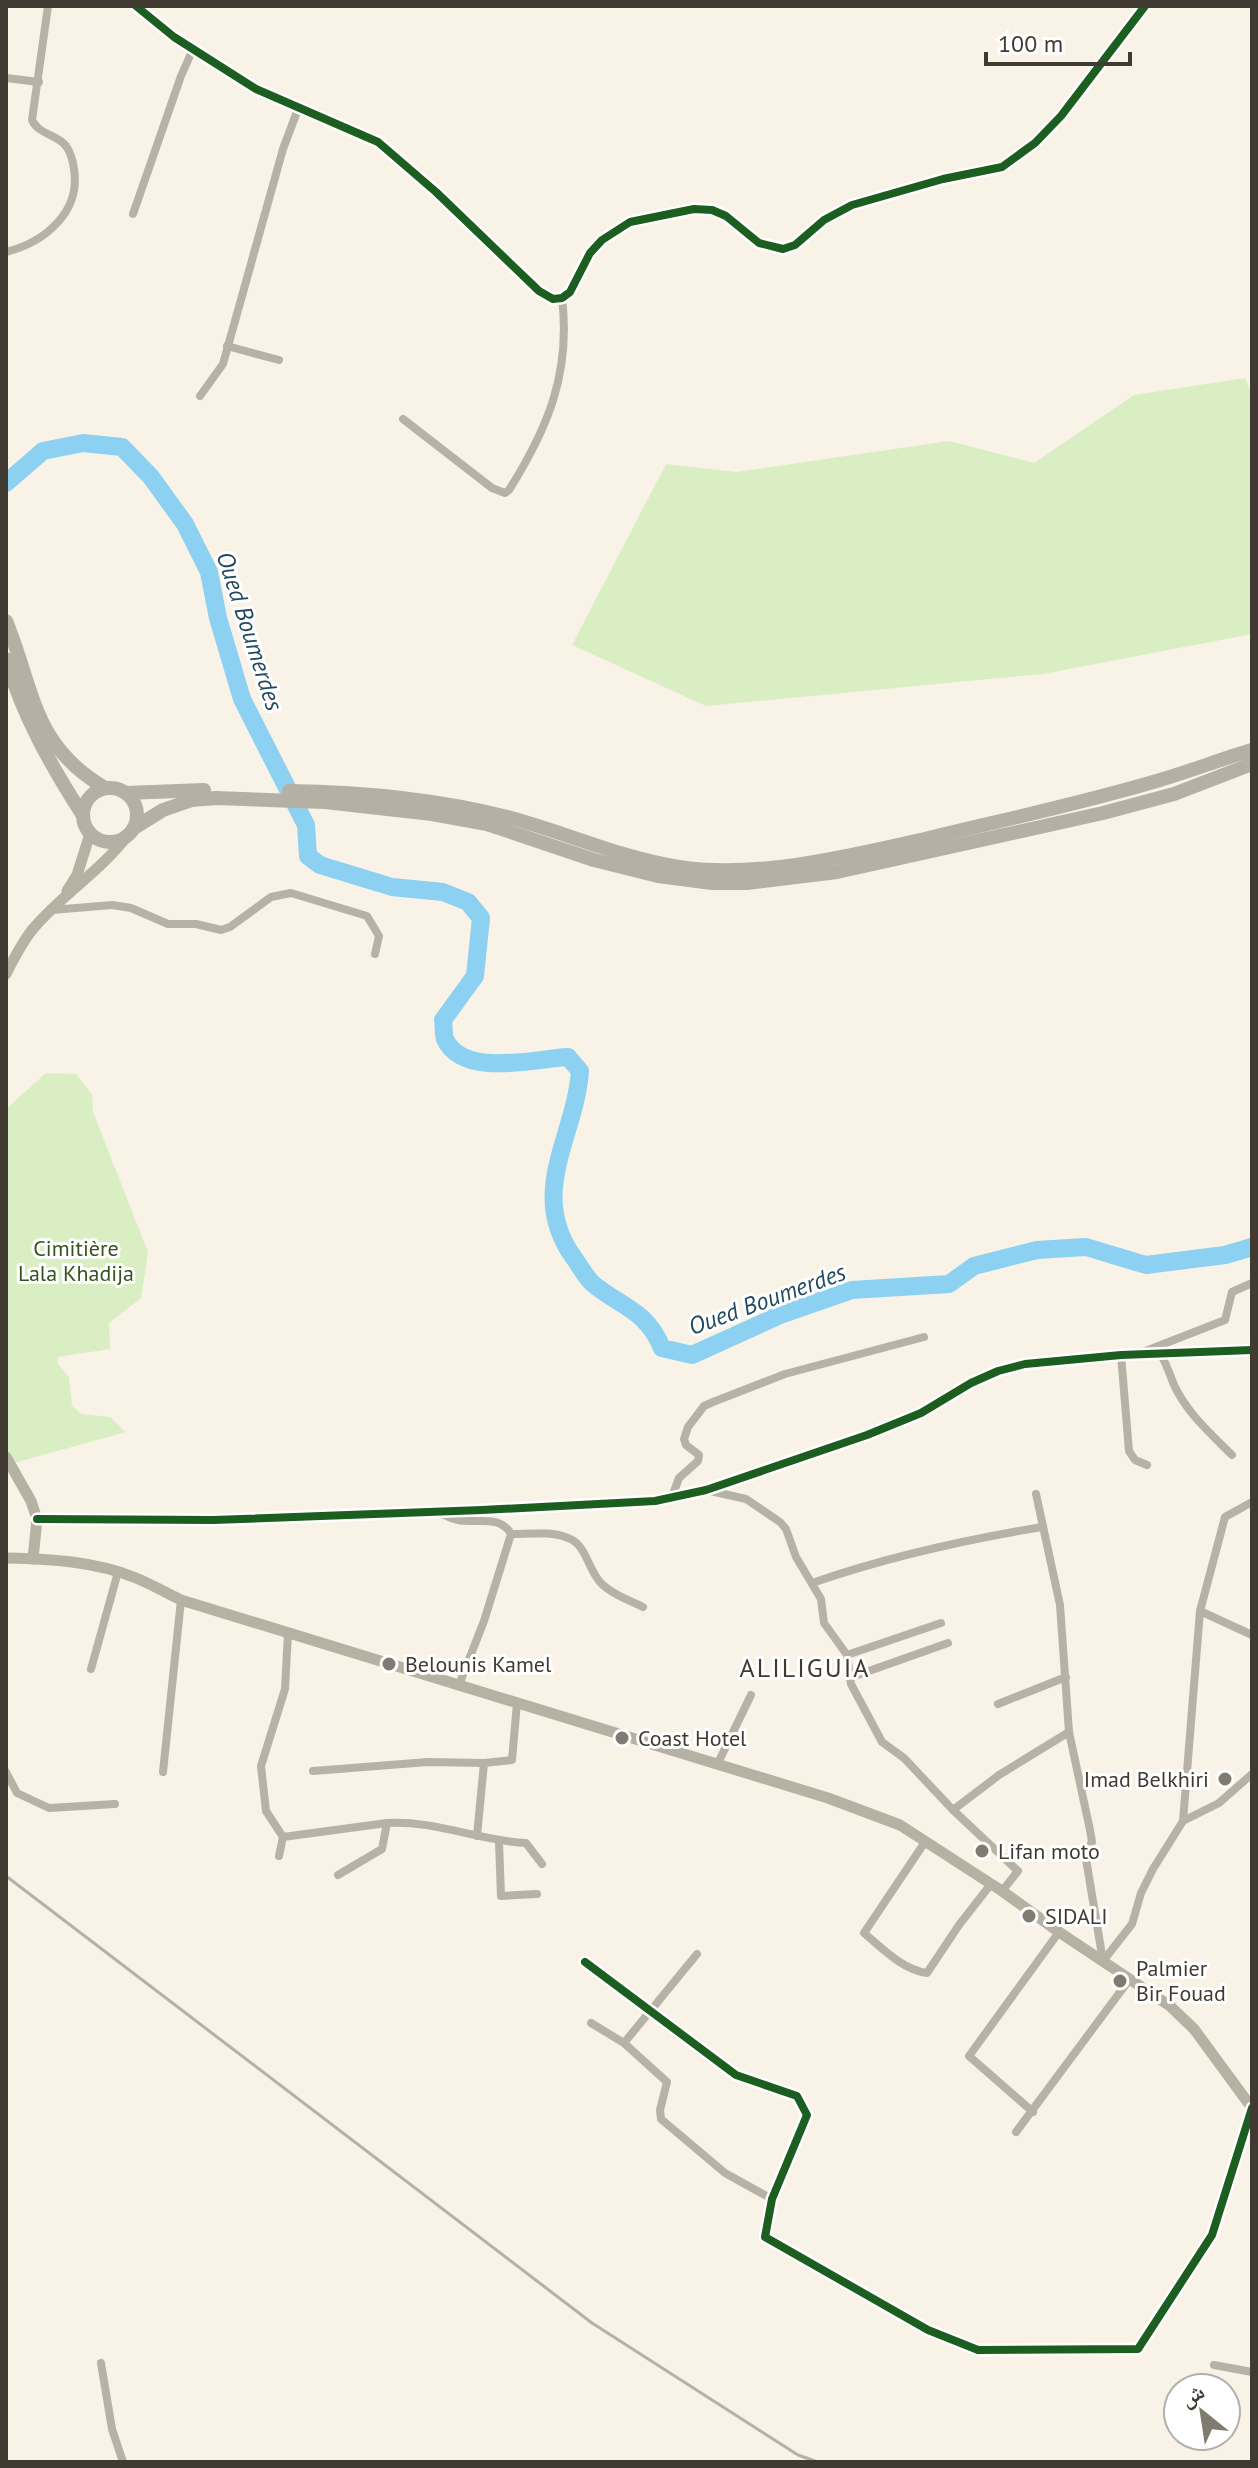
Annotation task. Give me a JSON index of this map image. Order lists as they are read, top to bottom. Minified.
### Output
{"districts":["ALILIGUIA"],"water":["Oued Boumerdes"],"parks":["Cimitière Lala Khadija"],"places":["Belounis Kamel","Coast Hotel","Imad Belkhiri","Lifan moto","SIDALI","Palmier Bir Fouad"],"scale_bar":"100 m","north":"top left"}
